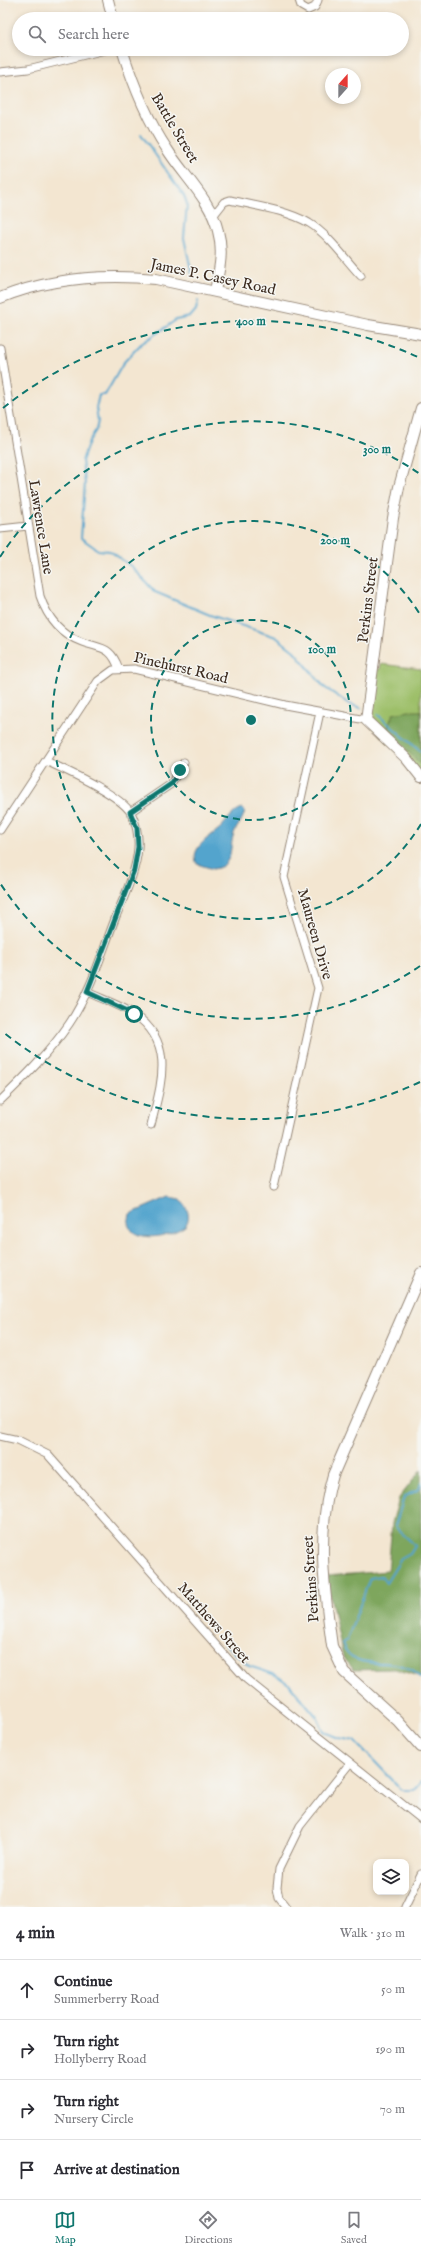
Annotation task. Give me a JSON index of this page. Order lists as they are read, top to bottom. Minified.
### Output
{"streets":{"street":["Battle Street","James P. Casey Road","Lawrence Lane","Perkins Street","Pinehurst Road","Maureen Drive","Matthews Street"]},"crossings":[["Battle Street","James P. Casey Road"],["Lawrence Lane","Pinehurst Road"],["Perkins Street","Pinehurst Road"],["Pinehurst Road","Maureen Drive"]],"north":"top","page":{"search":"Search here","heading":["4 min","Walk · 310 m"],"list":[["Continue","Summerberry Road","50 m"],["Turn right","Hollyberry Road","190 m"],["Turn right","Nursery Circle","70 m"],"Arrive at destination"],"nav":["Map","Directions","Saved"]},"rings":["400 m","300 m","200 m","100 m"]}
